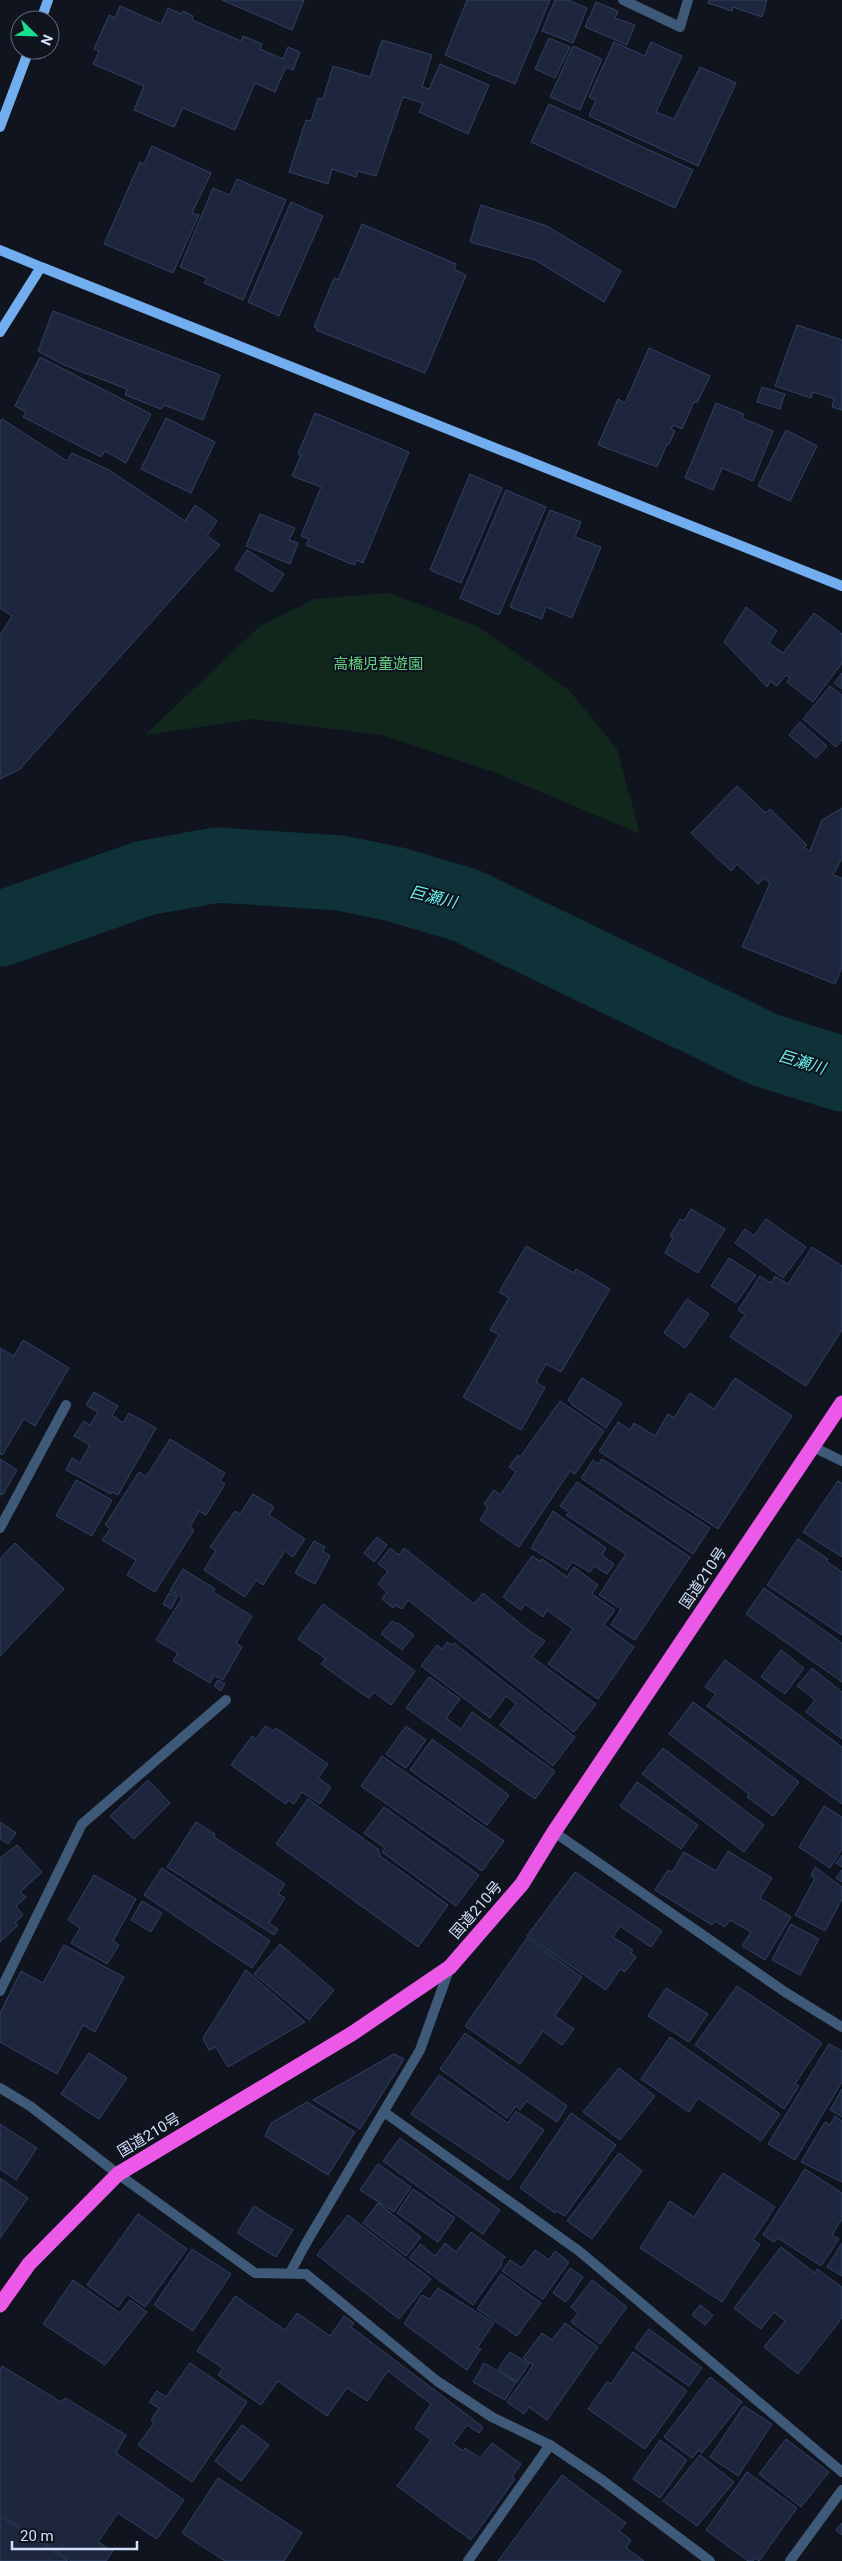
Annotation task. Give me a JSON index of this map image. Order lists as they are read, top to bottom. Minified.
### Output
{"streets":{"highway":["国道210号"]},"water":["巨瀬川"],"parks":["高橋児童遊園"],"scale_bar":"20 m","north":"bottom right"}
